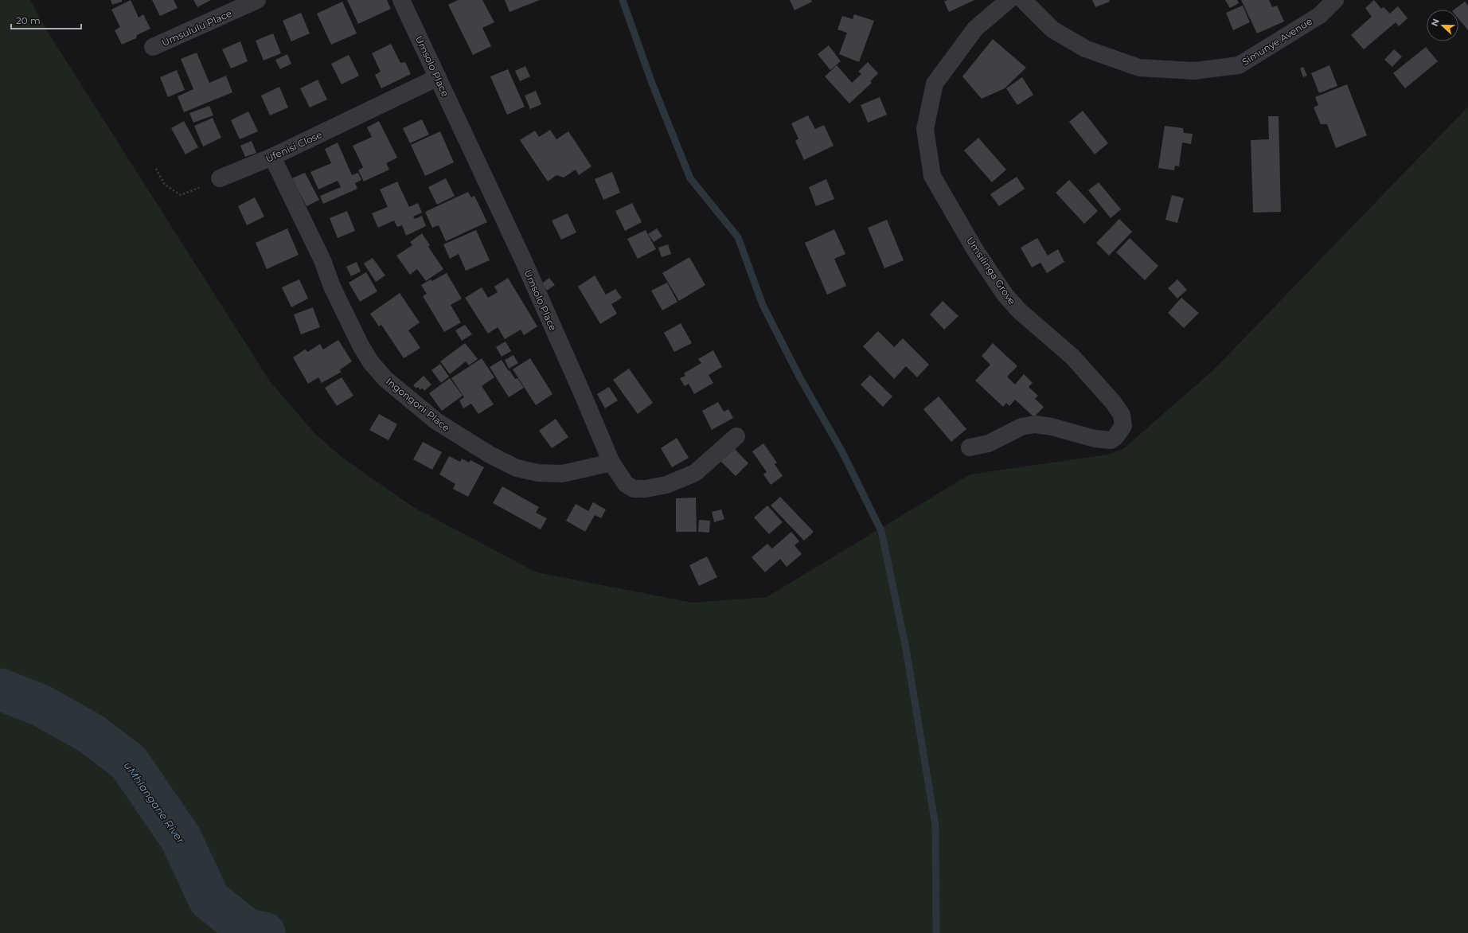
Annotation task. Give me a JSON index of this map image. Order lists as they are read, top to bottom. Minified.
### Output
{"streets":{"street":["Umsululu Place","Simunye Avenue","Umsolo Place","Ufenisi Close","Umsilinga Grove","Ingongoni Place"]},"crossings":[["Umsolo Place","Ufenisi Close"],["Umsolo Place","Ingongoni Place"],["Ufenisi Close","Ingongoni Place"]],"water":["uMhlangane River"],"scale_bar":"20 m","north":"left"}
